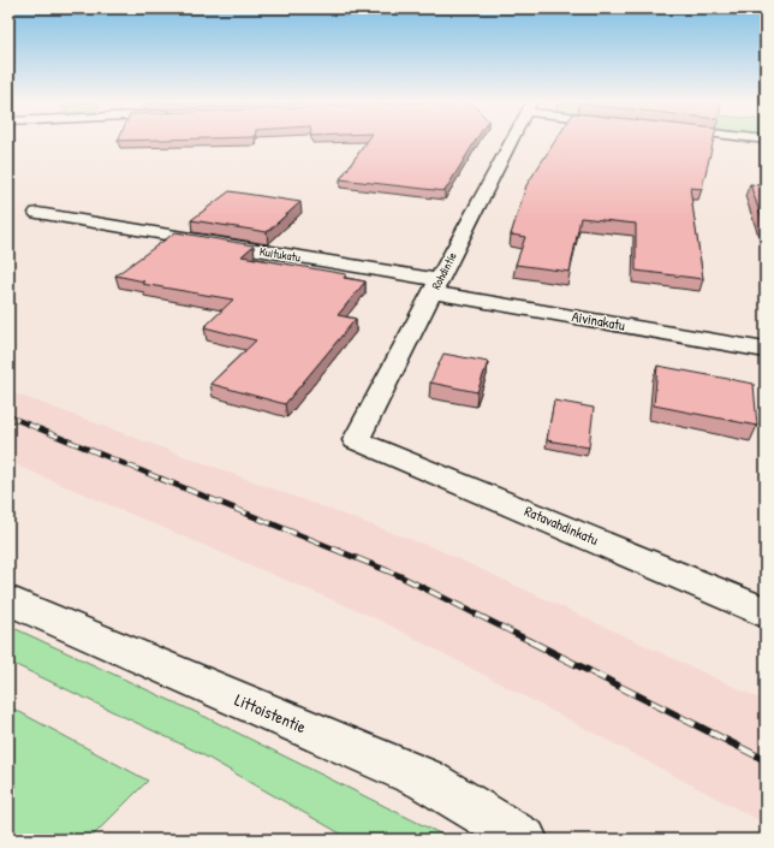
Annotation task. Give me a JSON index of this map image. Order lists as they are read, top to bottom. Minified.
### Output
{"streets":{"street":["Kuitukatu","Rohdintie","Aivinakatu","Ratavahdinkatu","Littoistentie"]},"crossings":[["Kuitukatu","Rohdintie"],["Kuitukatu","Aivinakatu"],["Rohdintie","Aivinakatu"],["Rohdintie","Ratavahdinkatu"]]}
